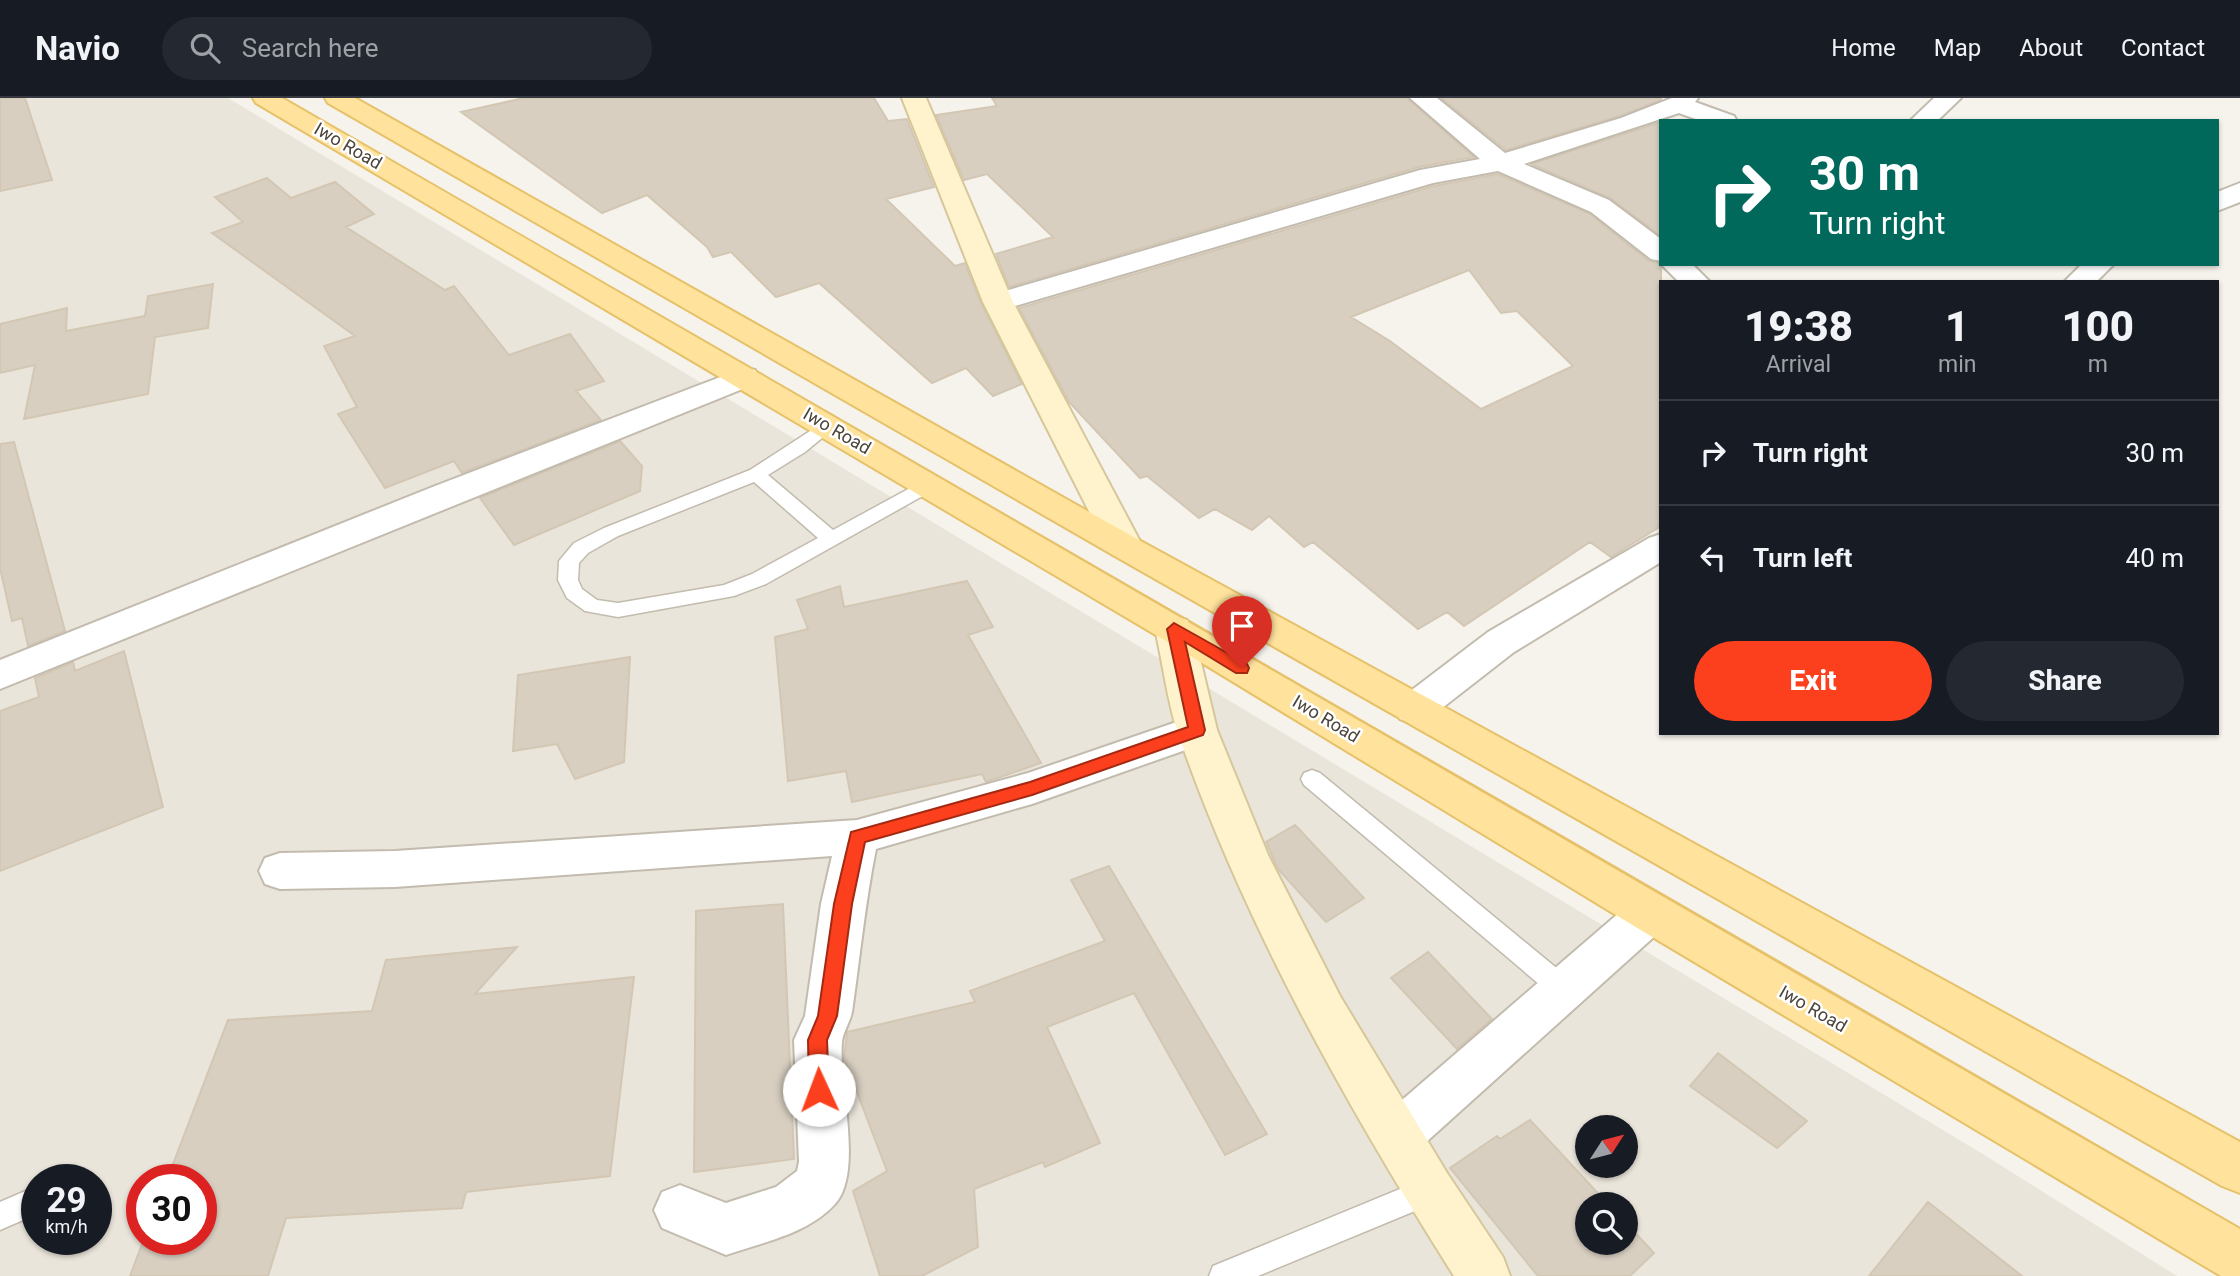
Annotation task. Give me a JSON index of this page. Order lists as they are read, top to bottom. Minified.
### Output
{"streets":{"main road":["Iwo Road"]},"north":"top right","page":{"header":"Navio","search":"Search here","nav":["Home","Map","About","Contact"],"turn":["30 m","Turn right"],"eta":["19:38","Arrival","1","min","100","m"],"list":[{"name":"Turn right","value":"30 m"},{"name":"Turn left","value":"40 m"}],"buttons":["Exit","Share"],"speed":"29 km/h","limit":"30"}}
